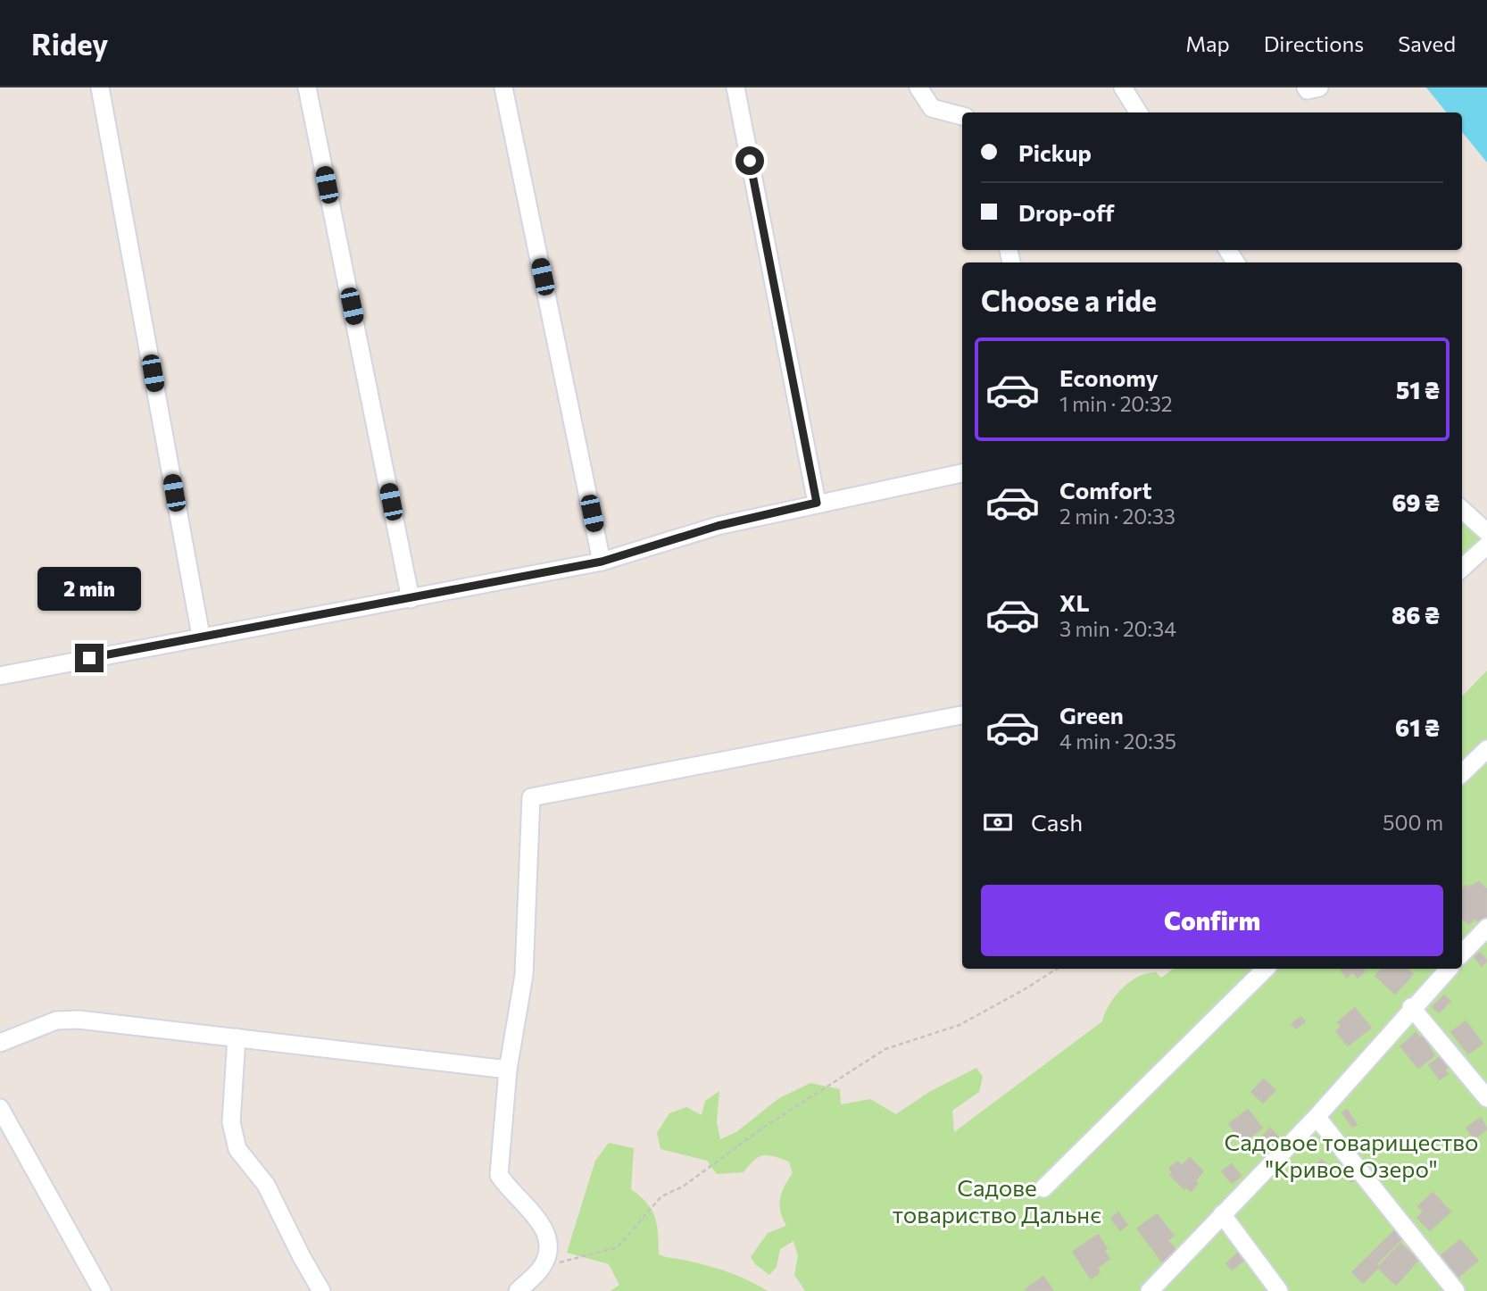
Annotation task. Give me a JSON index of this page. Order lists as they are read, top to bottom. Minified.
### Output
{"parks":["Садовое товарищество \"Кривое Озеро\"","Садове товариство Дальнє"],"page":{"header":"Ridey","nav":["Map","Directions","Saved"],"banner":["Pickup","Drop-off"],"heading":"Choose a ride","list":[{"name":"Economy","note":"1 min · 20:32","value":"51 ₴"},{"name":"Comfort","note":"2 min · 20:33","value":"69 ₴"},{"name":"XL","note":"3 min · 20:34","value":"86 ₴"},{"name":"Green","note":"4 min · 20:35","value":"61 ₴"}],"bubble":"2 min","pay":["Cash","500 m"],"buttons":"Confirm"}}
